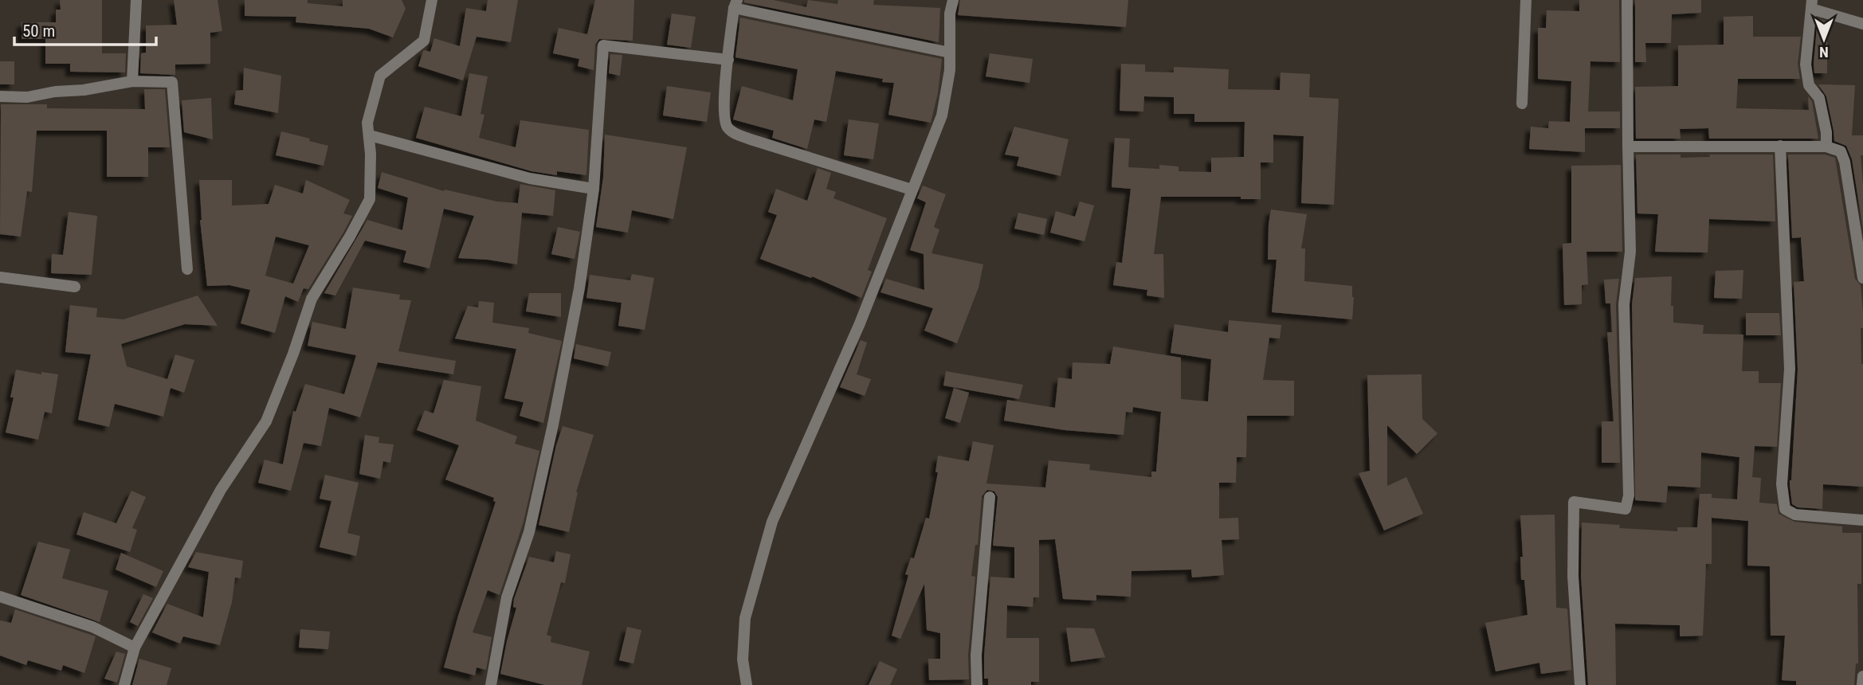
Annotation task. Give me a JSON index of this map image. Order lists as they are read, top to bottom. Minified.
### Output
{"scale_bar":"50 m","north":"bottom"}
